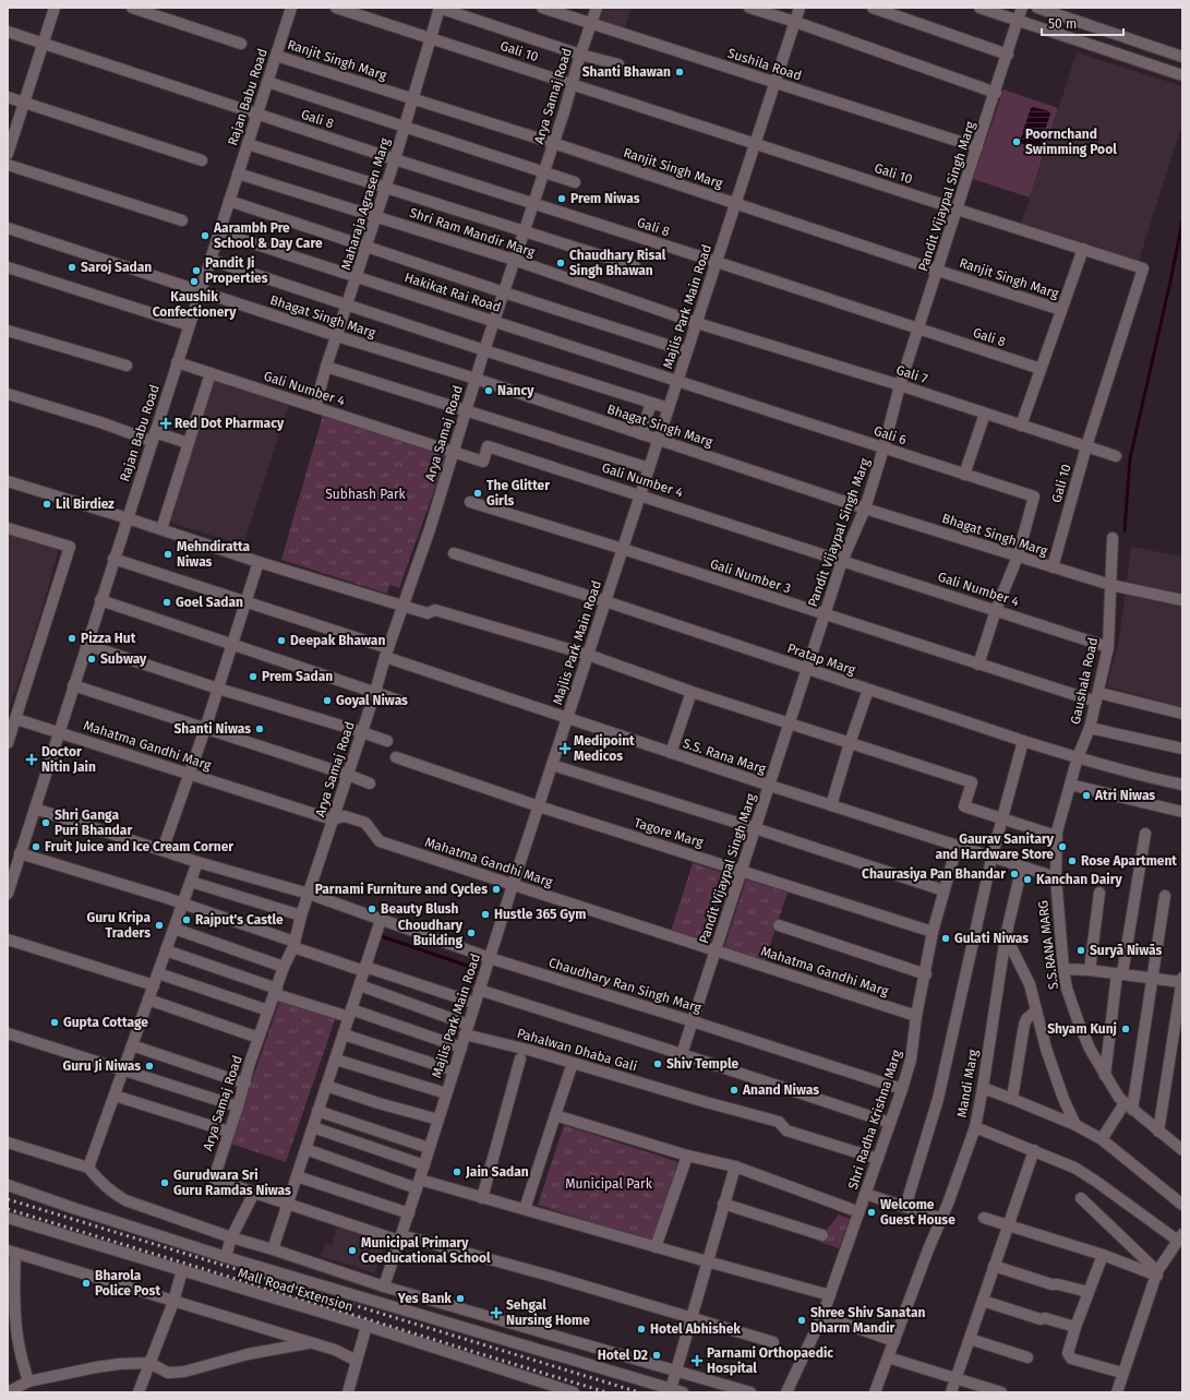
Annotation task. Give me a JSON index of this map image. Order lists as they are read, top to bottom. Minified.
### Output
{"streets":{"street":["Gali 10","Ranjit Singh Marg","Sushila Road","Arya Samaj Road","Rajan Babu Road","Gali 8","Pandit Vijaypal Singh Marg","Maharaja Agrasen Marg","Shri Ram Mandir Marg","Hakikat Rai Road","Majlis Park Main Road","Bhagat Singh Marg","Gali 7","Gali Number 4","Gali 6","Gali Number 3","Pratap Marg","Gaushala Road","Mahatma Gandhi Marg","S.S. Rana Marg","Tagore Marg","S.S.RANA MARG","Chaudhary Ran Singh Marg","Pahalwan Dhaba Gali","Mandi Marg","Shri Radha Krishna Marg","Mall Road Extension"]},"crossings":[["Gali 10","Arya Samaj Road"],["Gali 10","Pandit Vijaypal Singh Marg"],["Gali 10","Maharaja Agrasen Marg"],["Gali 10","Majlis Park Main Road"],["Gali 10","Bhagat Singh Marg"],["Gali 10","Gali 7"],["Ranjit Singh Marg","Arya Samaj Road"],["Ranjit Singh Marg","Rajan Babu Road"],["Ranjit Singh Marg","Pandit Vijaypal Singh Marg"],["Ranjit Singh Marg","Maharaja Agrasen Marg"],["Ranjit Singh Marg","Majlis Park Main Road"],["Sushila Road","Arya Samaj Road"],["Sushila Road","Pandit Vijaypal Singh Marg"],["Sushila Road","Majlis Park Main Road"],["Arya Samaj Road","Gali 8"],["Arya Samaj Road","Shri Ram Mandir Marg"],["Arya Samaj Road","Hakikat Rai Road"],["Arya Samaj Road","Majlis Park Main Road"],["Arya Samaj Road","Bhagat Singh Marg"],["Arya Samaj Road","Gali Number 4"],["Arya Samaj Road","Mahatma Gandhi Marg"],["Arya Samaj Road","S.S. Rana Marg"],["Arya Samaj Road","Chaudhary Ran Singh Marg"],["Rajan Babu Road","Gali 8"],["Rajan Babu Road","Shri Ram Mandir Marg"],["Rajan Babu Road","Hakikat Rai Road"],["Rajan Babu Road","Bhagat Singh Marg"],["Rajan Babu Road","Gali Number 4"],["Rajan Babu Road","Mahatma Gandhi Marg"],["Rajan Babu Road","S.S. Rana Marg"],["Rajan Babu Road","Chaudhary Ran Singh Marg"],["Gali 8","Pandit Vijaypal Singh Marg"],["Gali 8","Maharaja Agrasen Marg"],["Gali 8","Majlis Park Main Road"],["Pandit Vijaypal Singh Marg","Bhagat Singh Marg"],["Pandit Vijaypal Singh Marg","Gali 7"],["Pandit Vijaypal Singh Marg","Gali Number 4"],["Pandit Vijaypal Singh Marg","Gali 6"],["Pandit Vijaypal Singh Marg","Gali Number 3"],["Pandit Vijaypal Singh Marg","Pratap Marg"],["Pandit Vijaypal Singh Marg","Mahatma Gandhi Marg"],["Pandit Vijaypal Singh Marg","S.S. Rana Marg"],["Pandit Vijaypal Singh Marg","Tagore Marg"],["Pandit Vijaypal Singh Marg","Chaudhary Ran Singh Marg"],["Maharaja Agrasen Marg","Shri Ram Mandir Marg"],["Maharaja Agrasen Marg","Hakikat Rai Road"],["Maharaja Agrasen Marg","Bhagat Singh Marg"],["Maharaja Agrasen Marg","Gali Number 4"],["Shri Ram Mandir Marg","Majlis Park Main Road"],["Shri Ram Mandir Marg","Gali 7"],["Hakikat Rai Road","Majlis Park Main Road"],["Hakikat Rai Road","Gali 6"],["Majlis Park Main Road","Bhagat Singh Marg"],["Majlis Park Main Road","Gali 7"],["Majlis Park Main Road","Gali Number 4"],["Majlis Park Main Road","Gali 6"],["Majlis Park Main Road","Gali Number 3"],["Majlis Park Main Road","Pratap Marg"],["Majlis Park Main Road","Mahatma Gandhi Marg"],["Majlis Park Main Road","S.S. Rana Marg"],["Majlis Park Main Road","Tagore Marg"],["Majlis Park Main Road","Chaudhary Ran Singh Marg"],["Majlis Park Main Road","Pahalwan Dhaba Gali"],["Bhagat Singh Marg","Gali 6"],["Bhagat Singh Marg","Gaushala Road"],["Gali Number 4","Gaushala Road"],["Gali Number 3","Gaushala Road"],["Pratap Marg","Gaushala Road"],["Gaushala Road","S.S. Rana Marg"],["Gaushala Road","S.S.RANA MARG"],["Mahatma Gandhi Marg","Shri Radha Krishna Marg"],["S.S. Rana Marg","S.S.RANA MARG"],["S.S. Rana Marg","Mandi Marg"],["S.S. Rana Marg","Shri Radha Krishna Marg"],["Tagore Marg","Shri Radha Krishna Marg"],["Chaudhary Ran Singh Marg","Shri Radha Krishna Marg"],["Pahalwan Dhaba Gali","Shri Radha Krishna Marg"]],"parks":["Subhash Park","Municipal Park"],"places":{"other":["Shanti Bhawan","Poornchand Swimming Pool","Prem Niwas","Aarambh Pre School & Day Care","Chaudhary Risal Singh Bhawan","Saroj Sadan","Pandit Ji Properties","Kaushik Confectionery","Nancy","The Glitter Girls","Lil Birdiez","Mehndiratta Niwas","Goel Sadan","Pizza Hut","Deepak Bhawan","Subway","Prem Sadan","Goyal Niwas","Shanti Niwas","Atri Niwas","Shri Ganga Puri Bhandar","Fruit Juice and Ice Cream Corner","Gaurav Sanitary and Hardware Store","Rose Apartment","Chaurasiya Pan Bhandar","Kanchan Dairy","Parnami Furniture and Cycles","Beauty Blush","Hustle 365 Gym","Rajput's Castle","Guru Kripa Traders","Choudhary Building","Gulati Niwas","Suryā Niwās","Gupta Cottage","Shyam Kunj","Shiv Temple","Guru Ji Niwas","Anand Niwas","Jain Sadan","Gurudwara Sri Guru Ramdas Niwas","Welcome Guest House","Municipal Primary Coeducational School","Bharola Police Post","Yes Bank","Shree Shiv Sanatan Dharm Mandir","Hotel Abhishek","Hotel D2"],"health":["Red Dot Pharmacy","Medipoint Medicos","Doctor Nitin Jain","Sehgal Nursing Home","Parnami Orthopaedic Hospital"]},"scale_bar":"50 m"}
